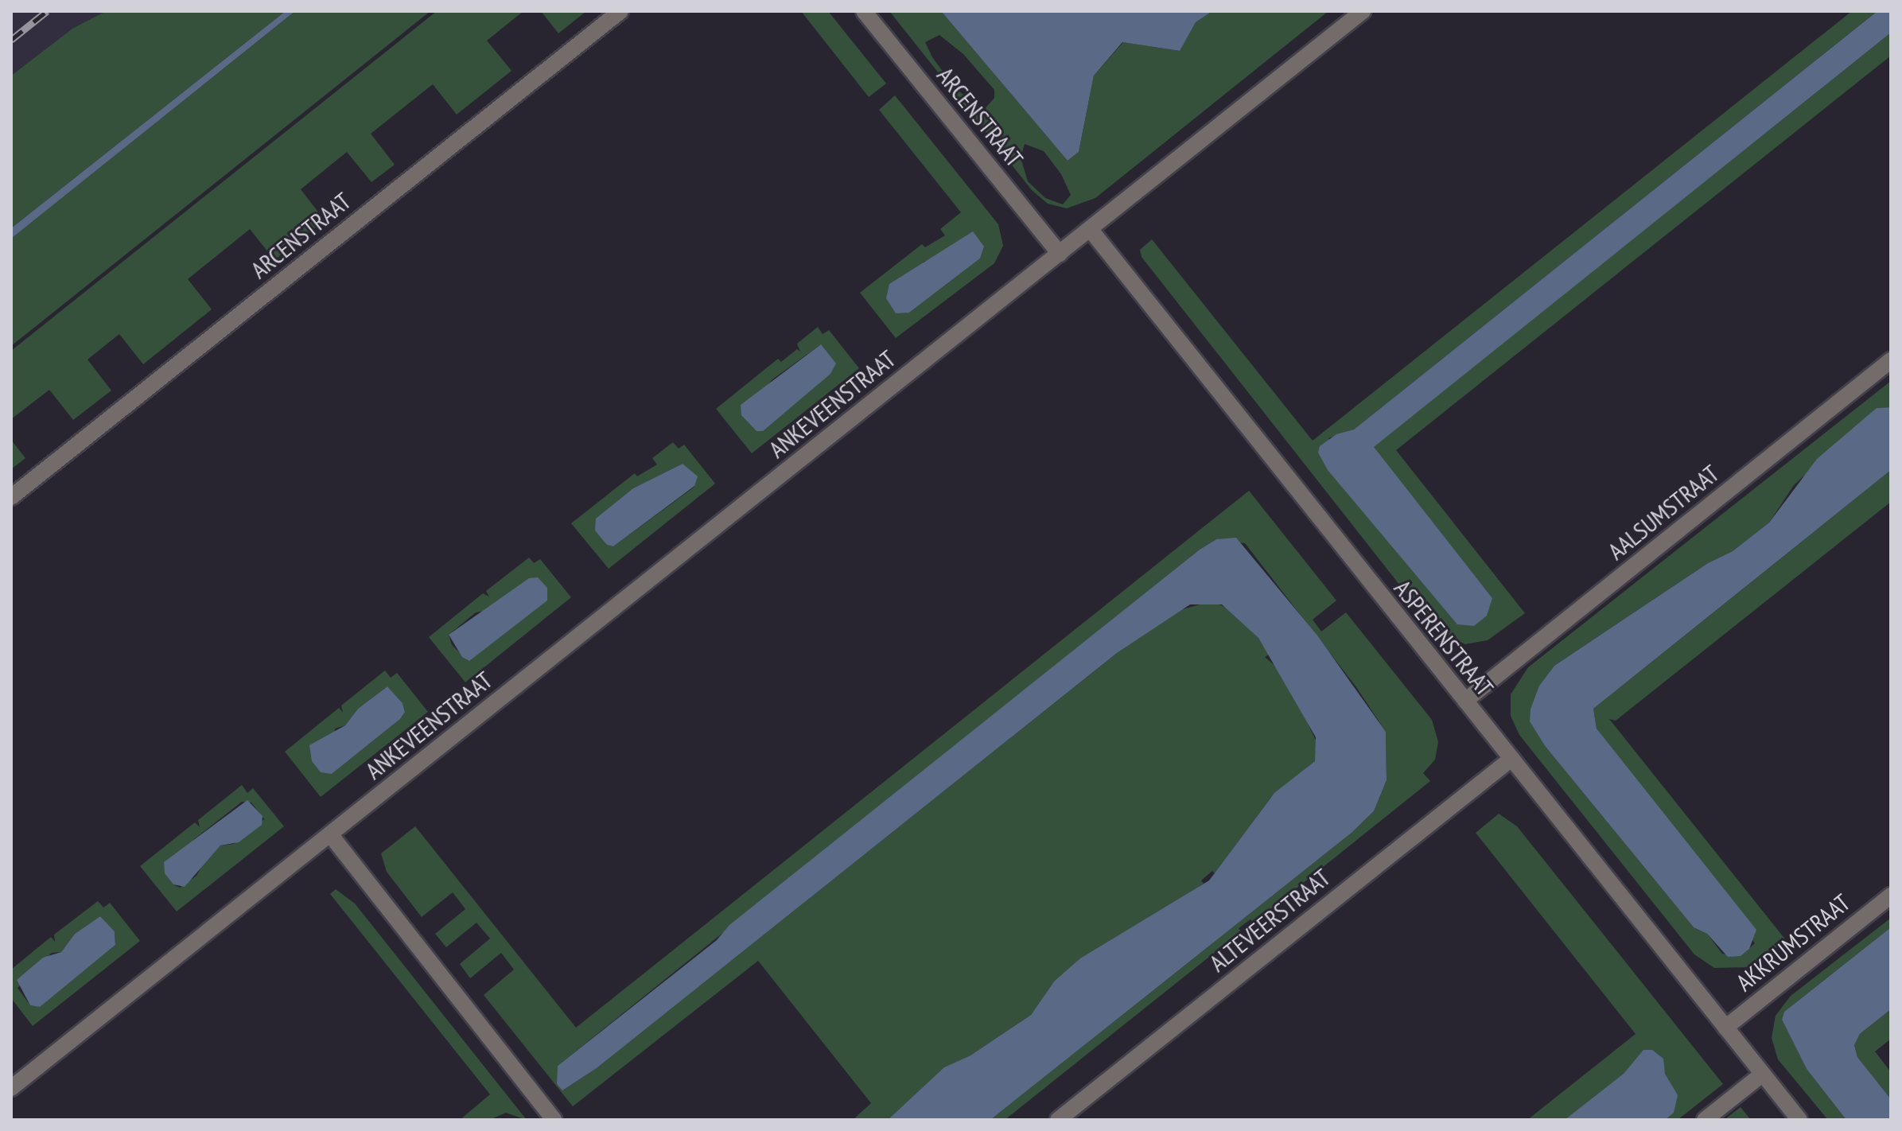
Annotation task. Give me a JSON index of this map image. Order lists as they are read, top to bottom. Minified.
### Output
{"streets":{"street":["ARCENSTRAAT","ANKEVEENSTRAAT","AALSUMSTRAAT","ASPERENSTRAAT","ALTEVEERSTRAAT","AKKRUMSTRAAT"]},"crossings":[["ARCENSTRAAT","ANKEVEENSTRAAT"],["ANKEVEENSTRAAT","ASPERENSTRAAT"],["AALSUMSTRAAT","ASPERENSTRAAT"],["ASPERENSTRAAT","ALTEVEERSTRAAT"],["ASPERENSTRAAT","AKKRUMSTRAAT"]]}
